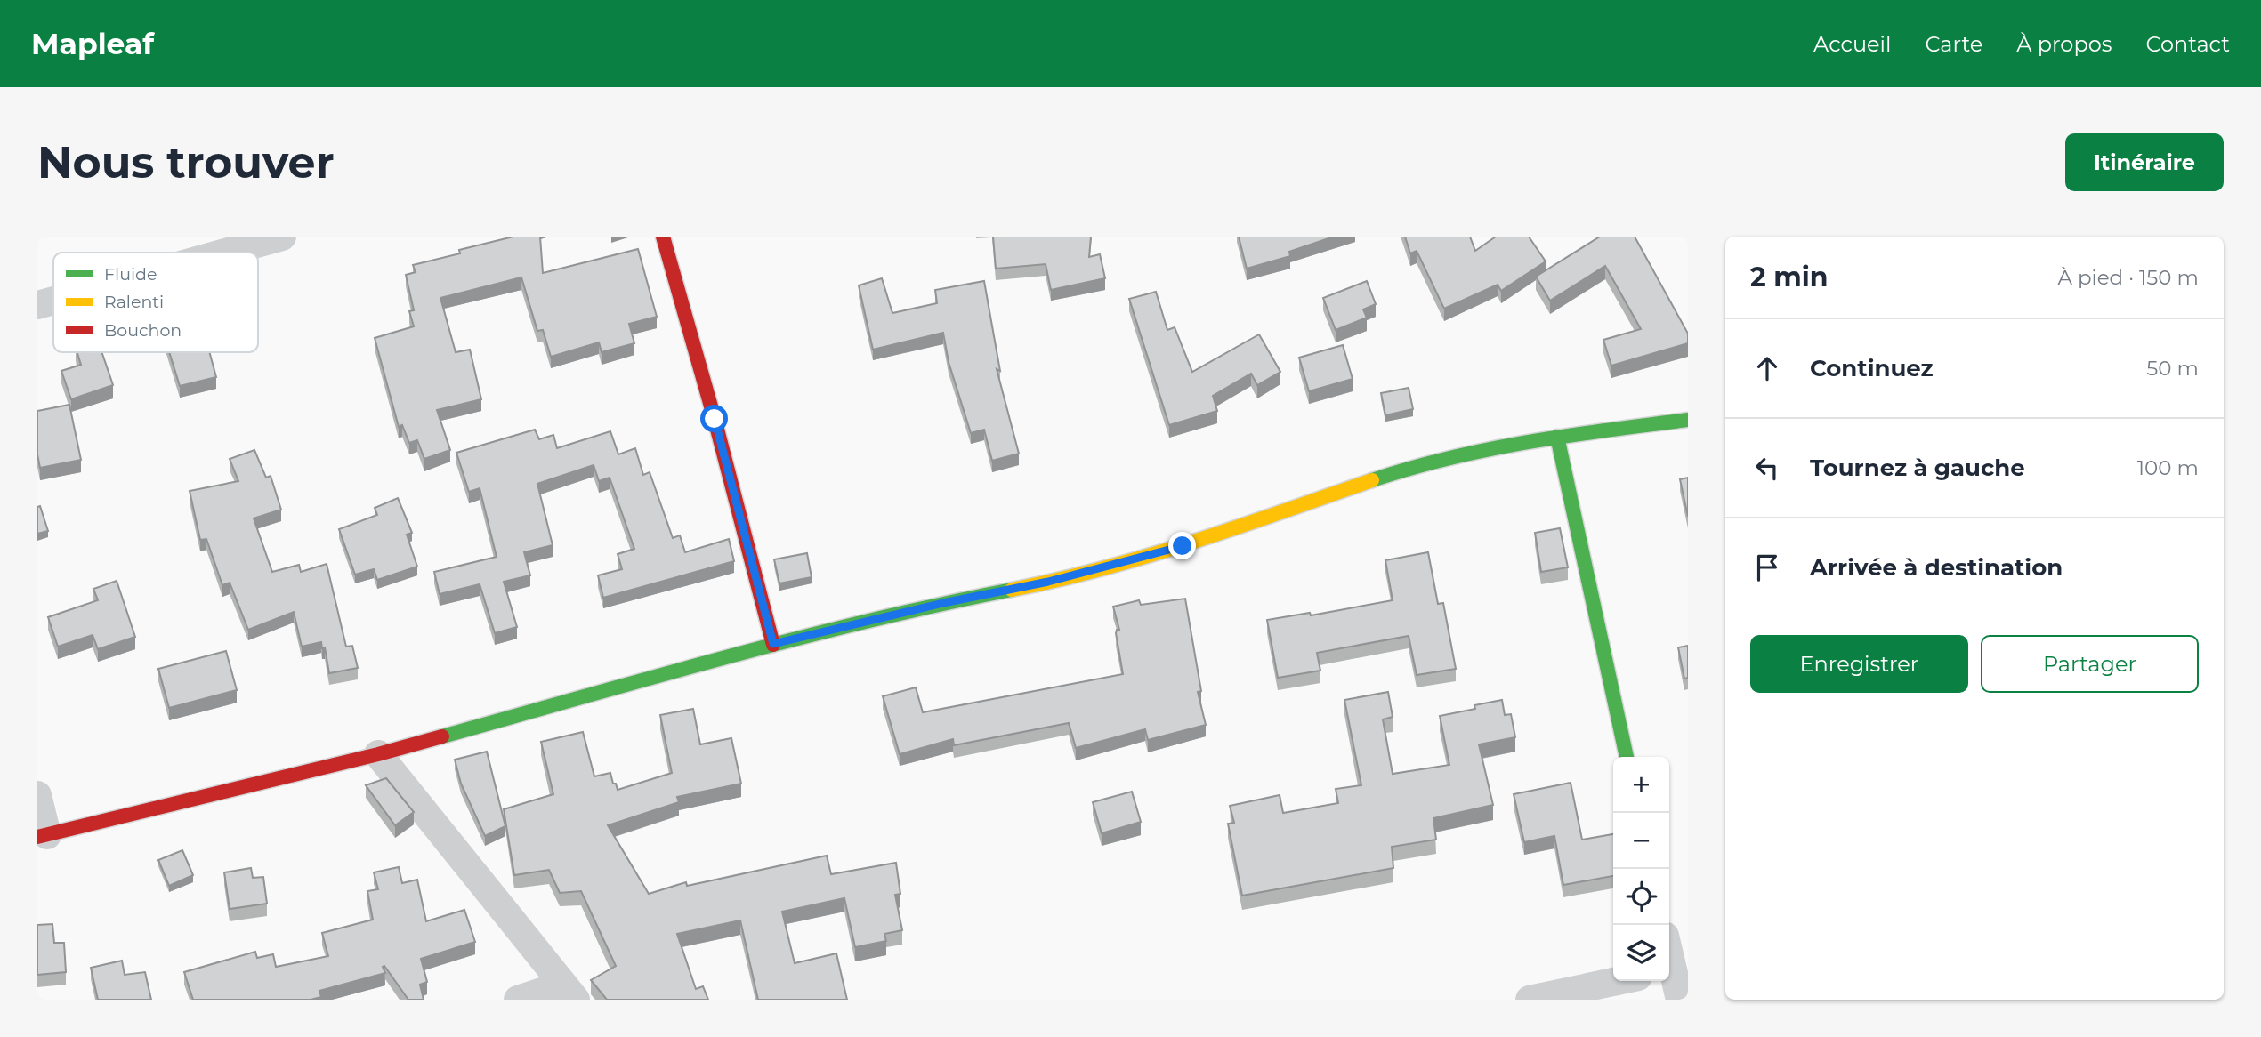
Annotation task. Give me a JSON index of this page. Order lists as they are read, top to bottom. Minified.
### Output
{"legend":["Fluide","Ralenti","Bouchon"],"page":{"header":"Mapleaf","nav":["Accueil","Carte","À propos","Contact"],"buttons":["Itinéraire",["Enregistrer","Partager"]],"title":"Nous trouver","heading":["2 min","À pied · 150 m"],"list":[["Continuez","50 m"],["Tournez à gauche","100 m"],"Arrivée à destination"],"map_buttons":["+","−"]}}
